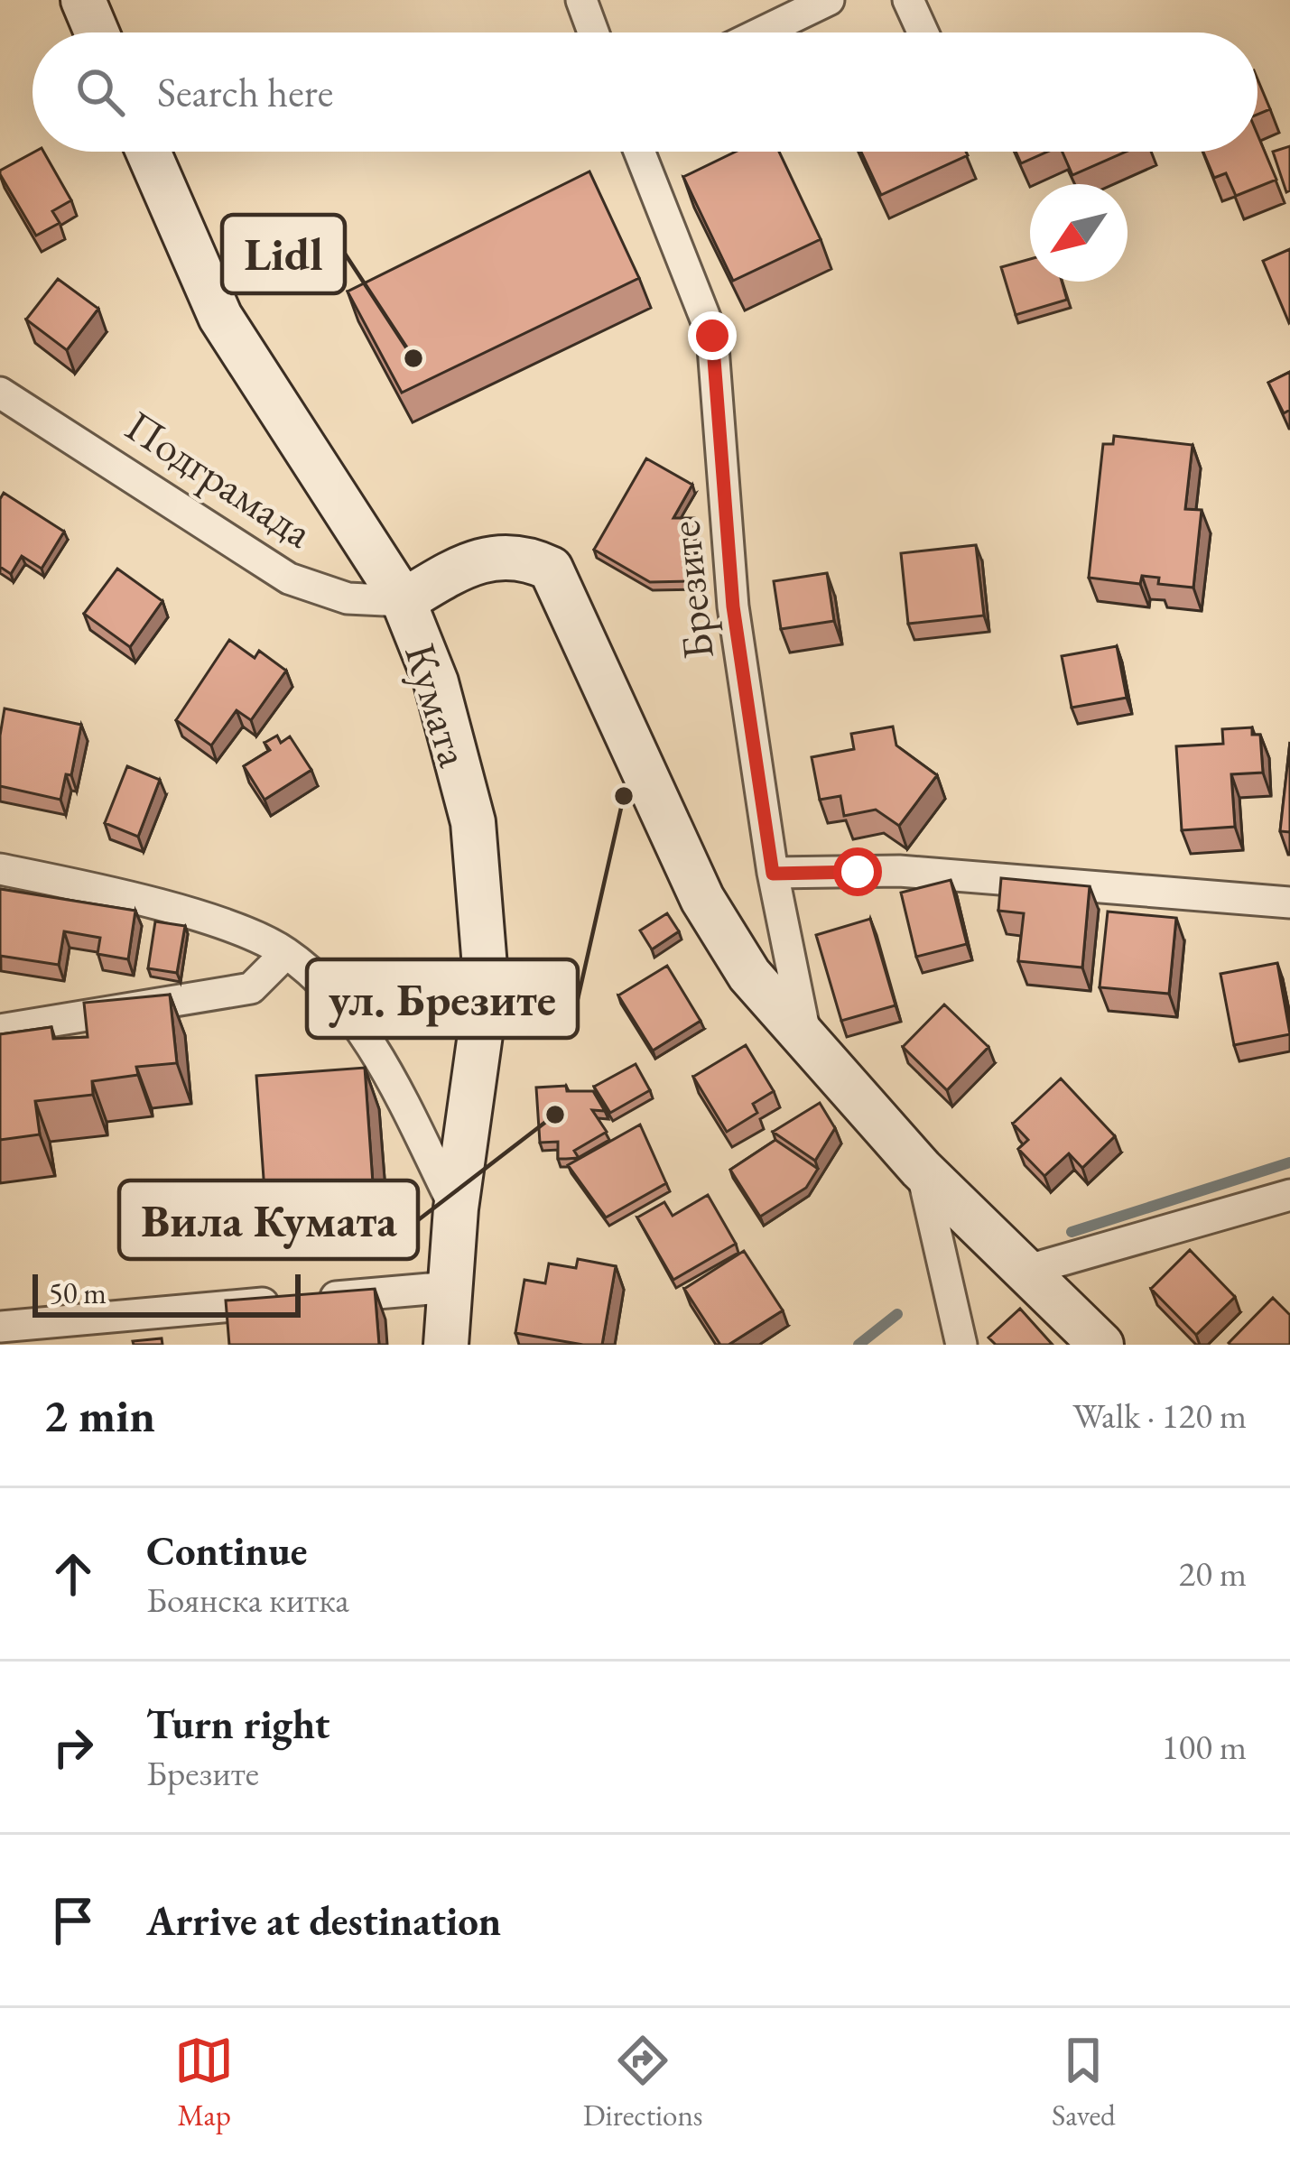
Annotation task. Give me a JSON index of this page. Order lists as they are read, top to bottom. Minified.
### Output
{"streets":{"main road":["Кумата"],"street":["Подграмада","Брезите"]},"crossings":[["Подграмада","Кумата"]],"places":["Lidl","ул. Брезите","Вила Кумата"],"scale_bar":"50 m","north":"bottom left","page":{"search":"Search here","scale":"50 m","heading":["2 min","Walk · 120 m"],"list":[["Continue","Боянска китка","20 m"],["Turn right","Брезите","100 m"],"Arrive at destination"],"nav":["Map","Directions","Saved"]}}
